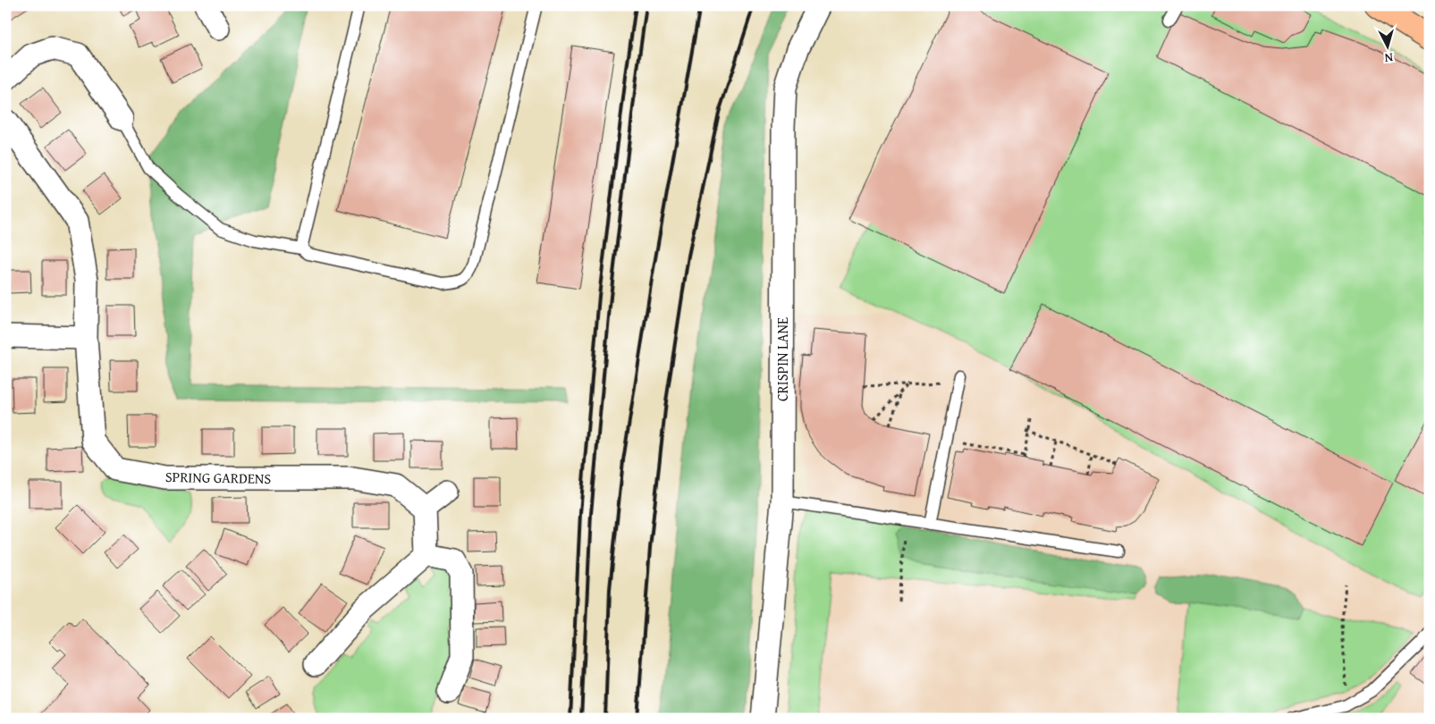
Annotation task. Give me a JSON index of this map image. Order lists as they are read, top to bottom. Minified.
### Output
{"streets":{"street":["CRISPIN LANE","SPRING GARDENS"]},"north":"bottom"}
